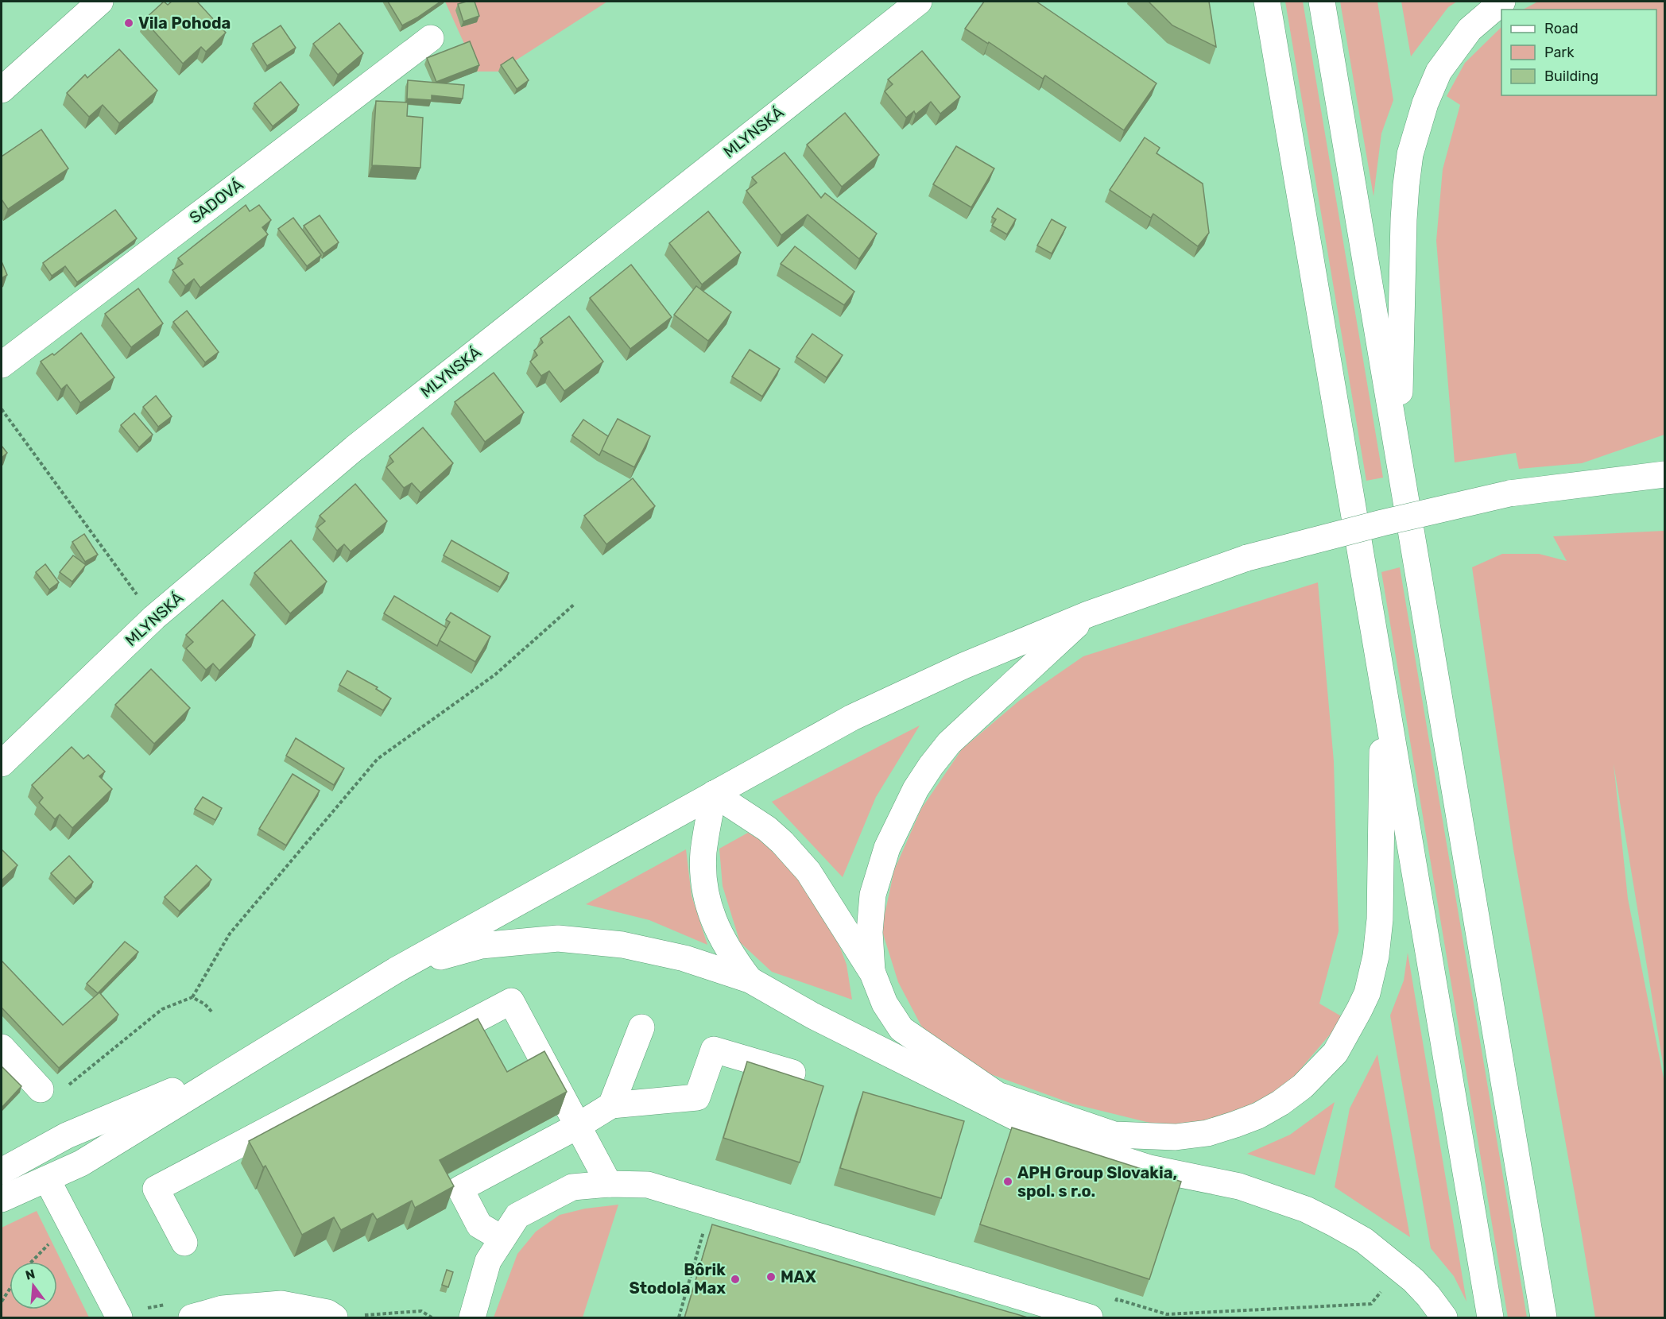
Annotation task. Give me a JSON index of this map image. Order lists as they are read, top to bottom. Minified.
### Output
{"streets":{"main road":["MLYNSKÁ","SADOVÁ"]},"places":["Vila Pohoda","APH Group Slovakia, spol. s r.o.","MAX","Bôrik Stodola Max"],"legend":["Road","Park","Building"],"north":"top"}
